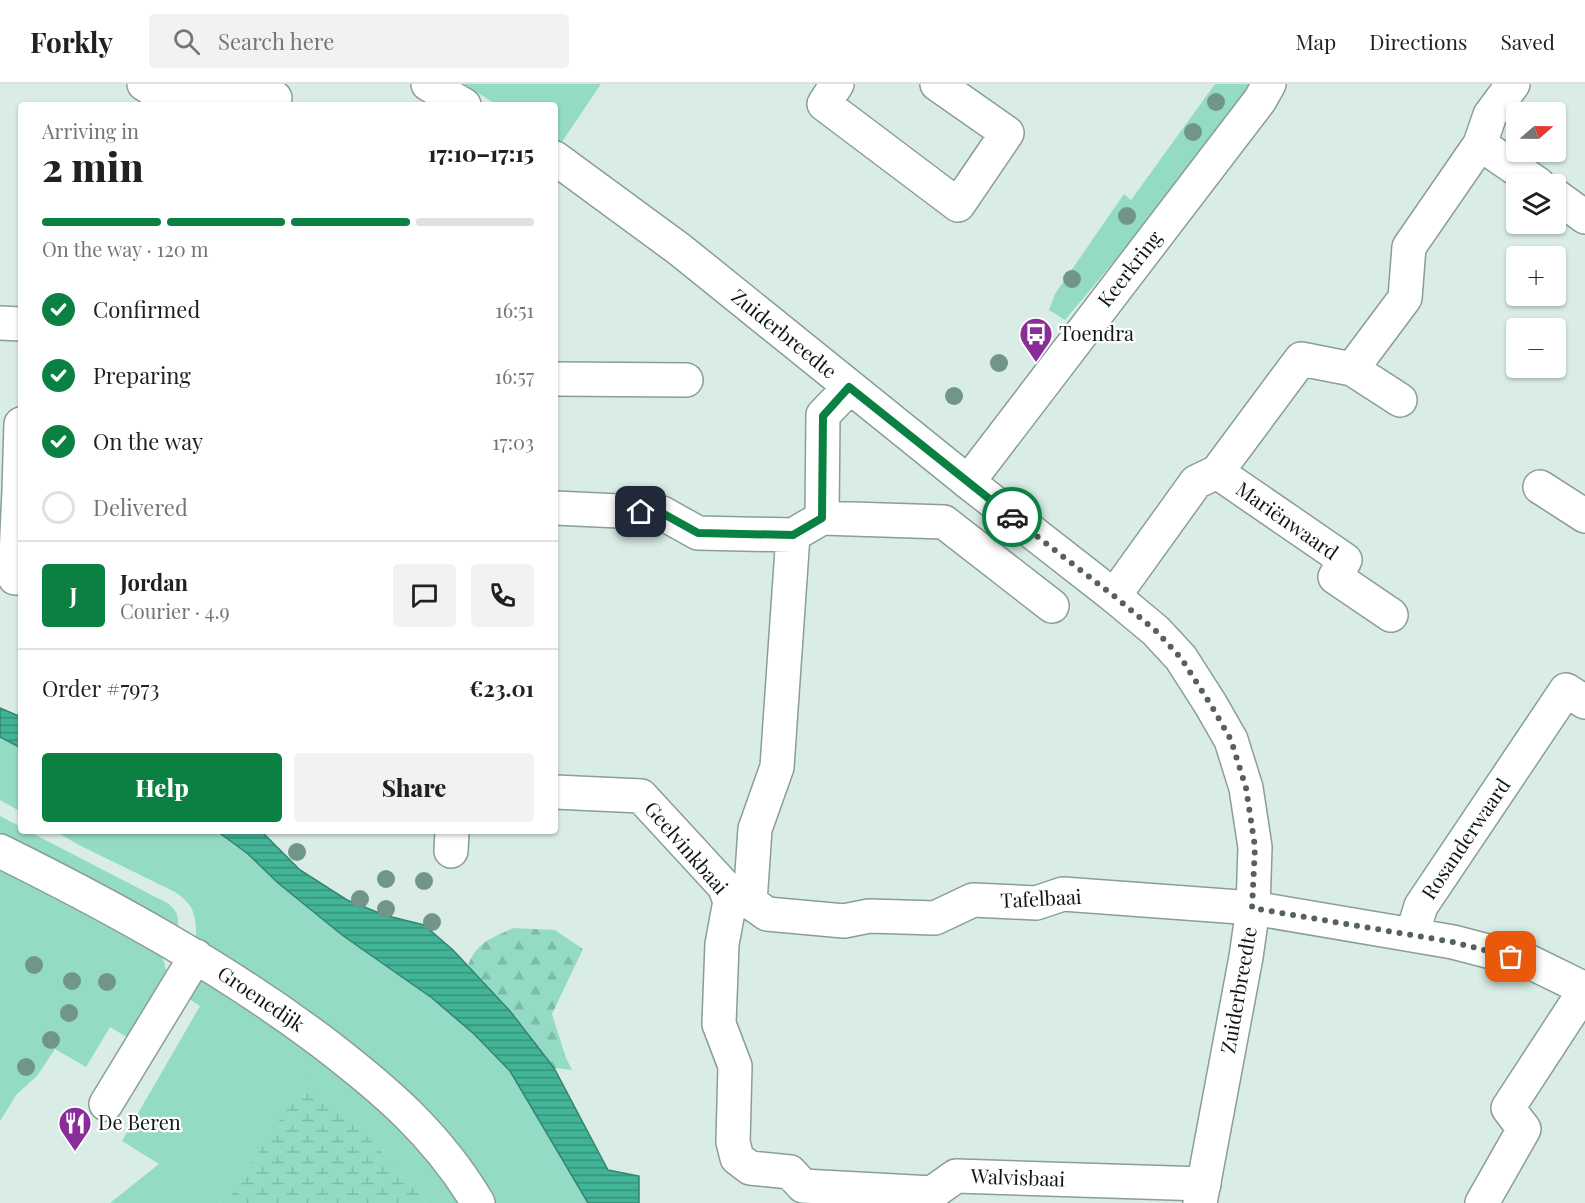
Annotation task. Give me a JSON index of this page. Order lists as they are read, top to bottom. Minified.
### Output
{"streets":{"street":["Keerkring","Zuiderbreedte","Mariënwaard","Rosanderwaard","Geelvinkbaai","Tafelbaai","Groenedijk","Walvisbaai"]},"crossings":[["Keerkring","Zuiderbreedte"],["Zuiderbreedte","Mariënwaard"],["Zuiderbreedte","Tafelbaai"],["Zuiderbreedte","Walvisbaai"],["Geelvinkbaai","Tafelbaai"],["Geelvinkbaai","Walvisbaai"]],"places":{"bus stop":["Toendra"],"restaurant":["De Beren"]},"north":"right","page":{"header":"Forkly","search":"Search here","nav":["Map","Directions","Saved"],"map_buttons":["+","−"],"heading":["2 min","Arriving in","17:10–17:15"],"panel":["Jordan","Courier · 4.9","Order #7973","€23.01"],"bar":"On the way · 120 m","list":[["Confirmed","16:51"],["Preparing","16:57"],["On the way","17:03"],"Delivered"],"round":"J","buttons":["Help","Share"]}}
